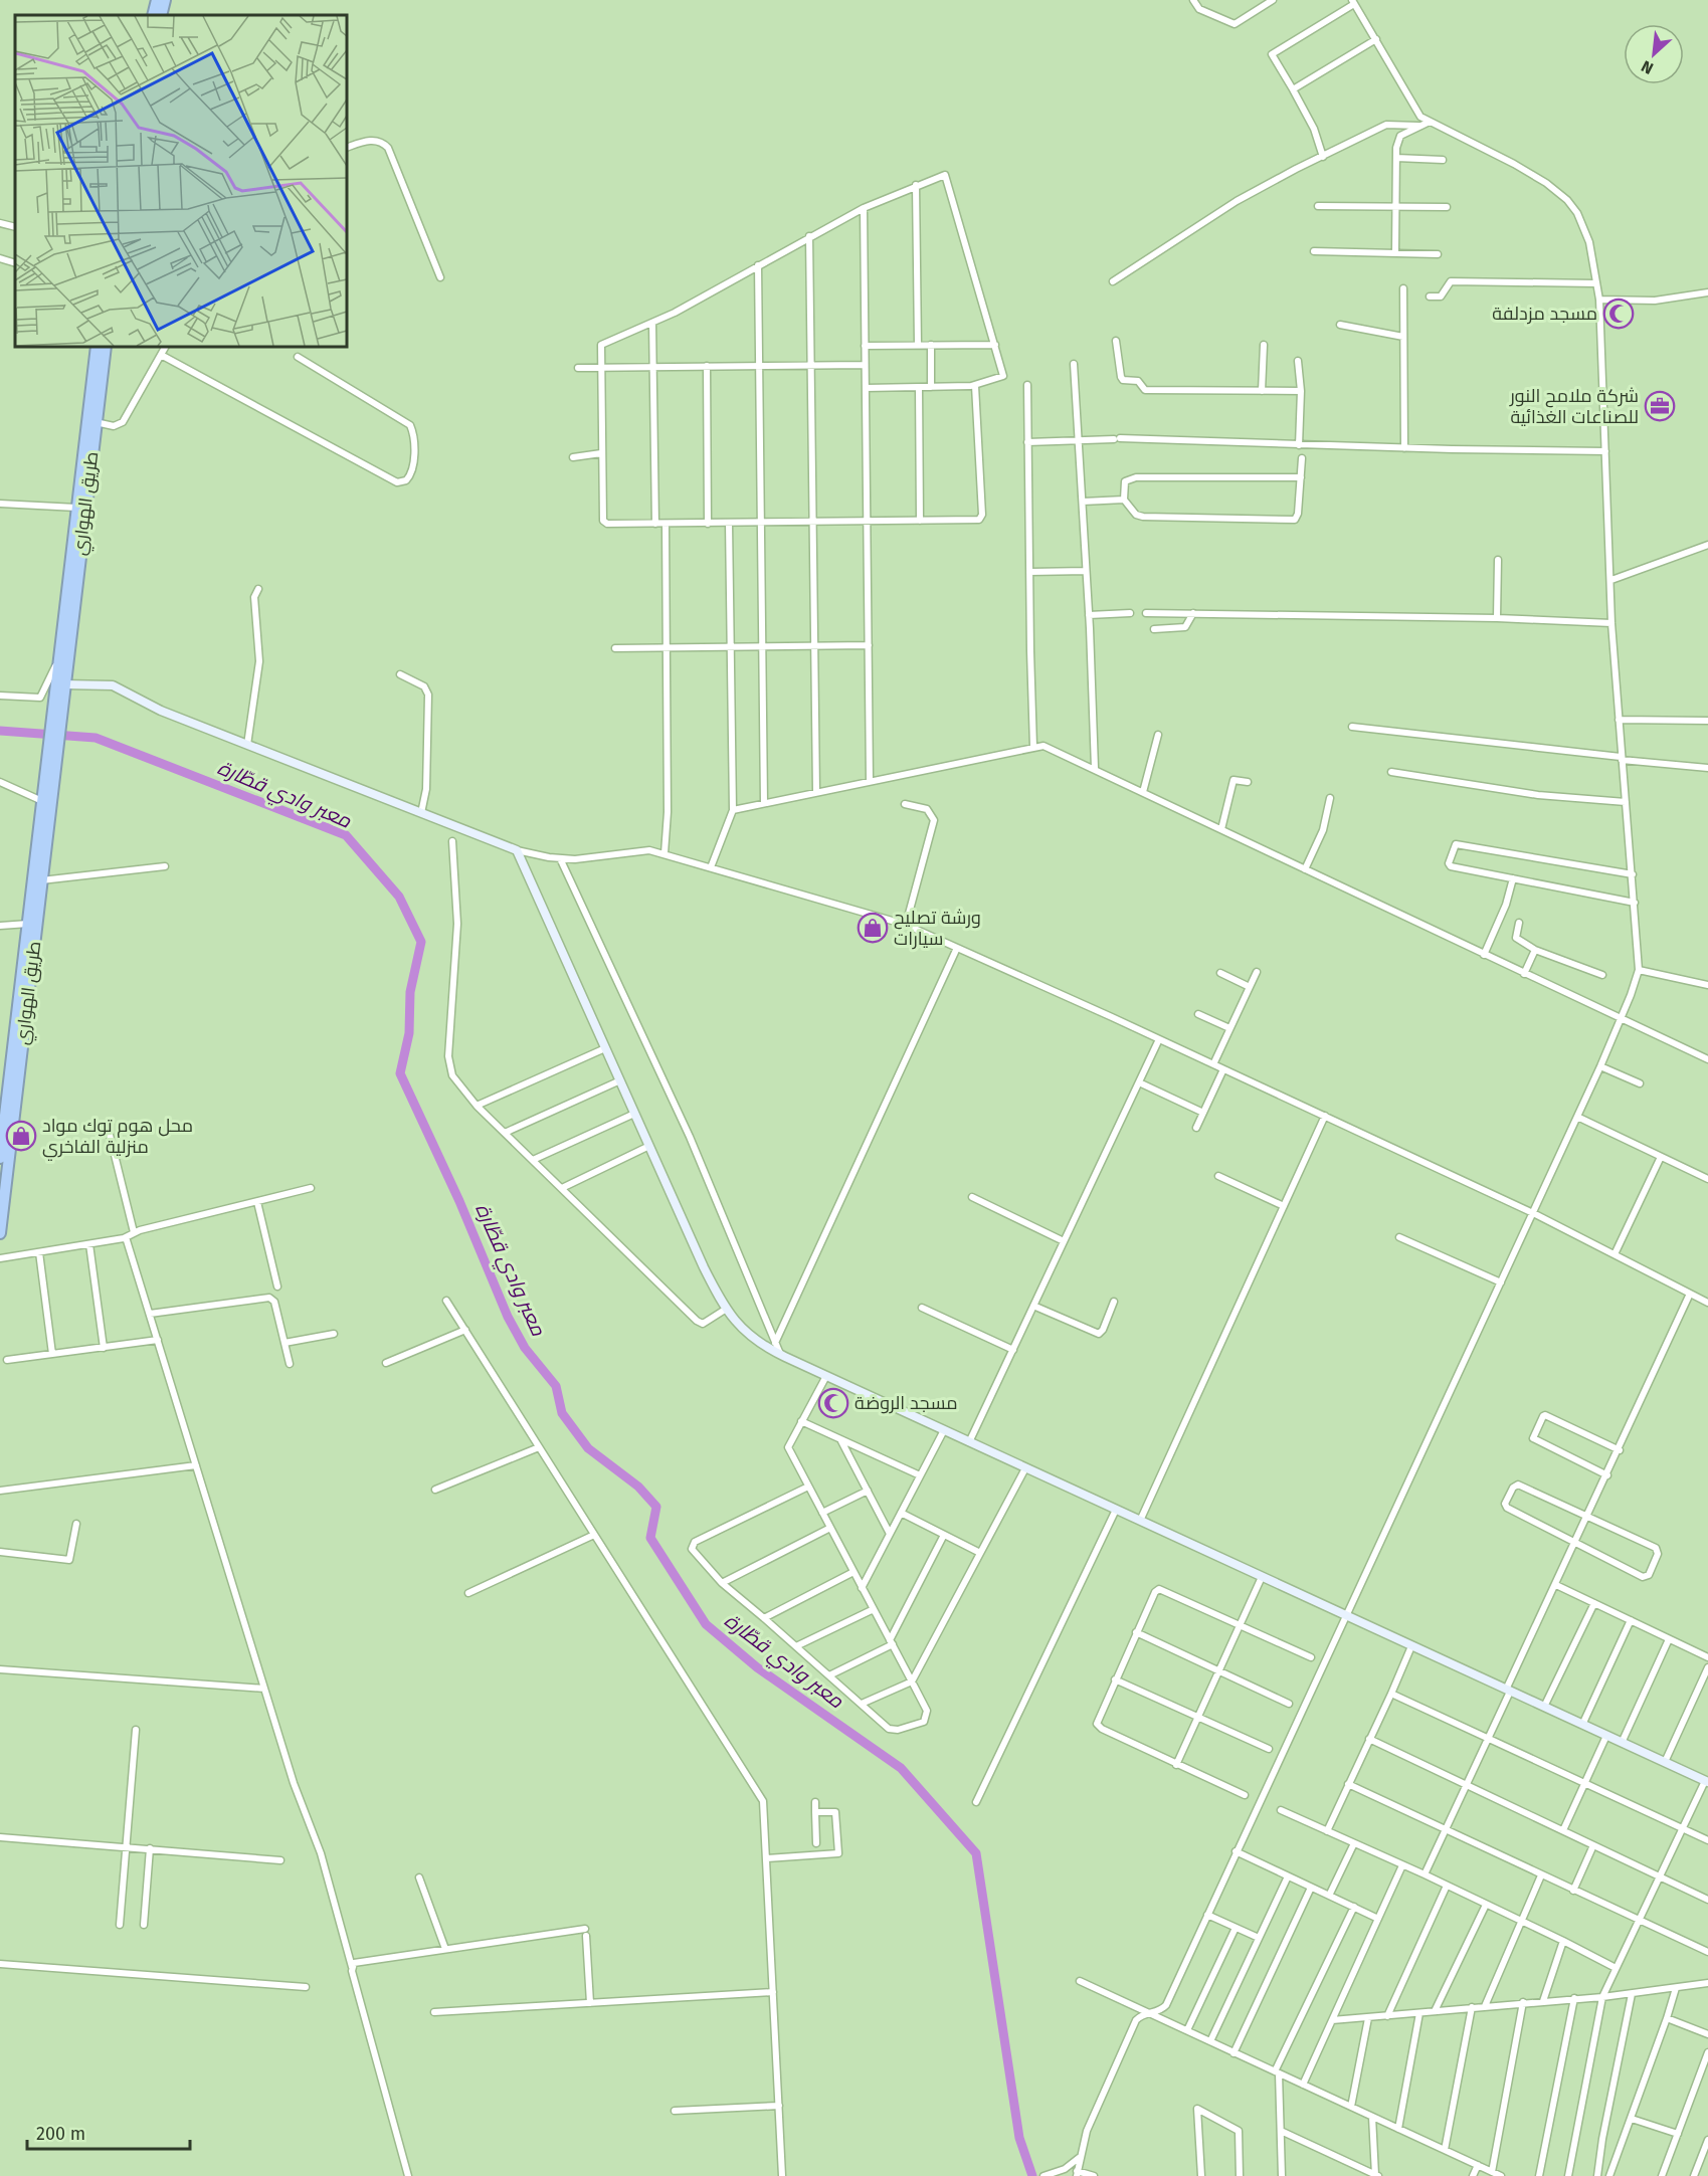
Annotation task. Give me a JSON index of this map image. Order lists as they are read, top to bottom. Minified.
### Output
{"streets":{"highway":["طريق الهواري"]},"water":["معبر وادي قطّارة"],"places":{"mosque":["مسجد مزدلفة","مسجد الروضة"],"office":["شركة ملامح النور للصناعات الغذائية"],"shop":["ورشة تصليح سيارات","محل هوم توك مواد منزلية الفاخري"]},"scale_bar":"200 m","north":"bottom left"}
